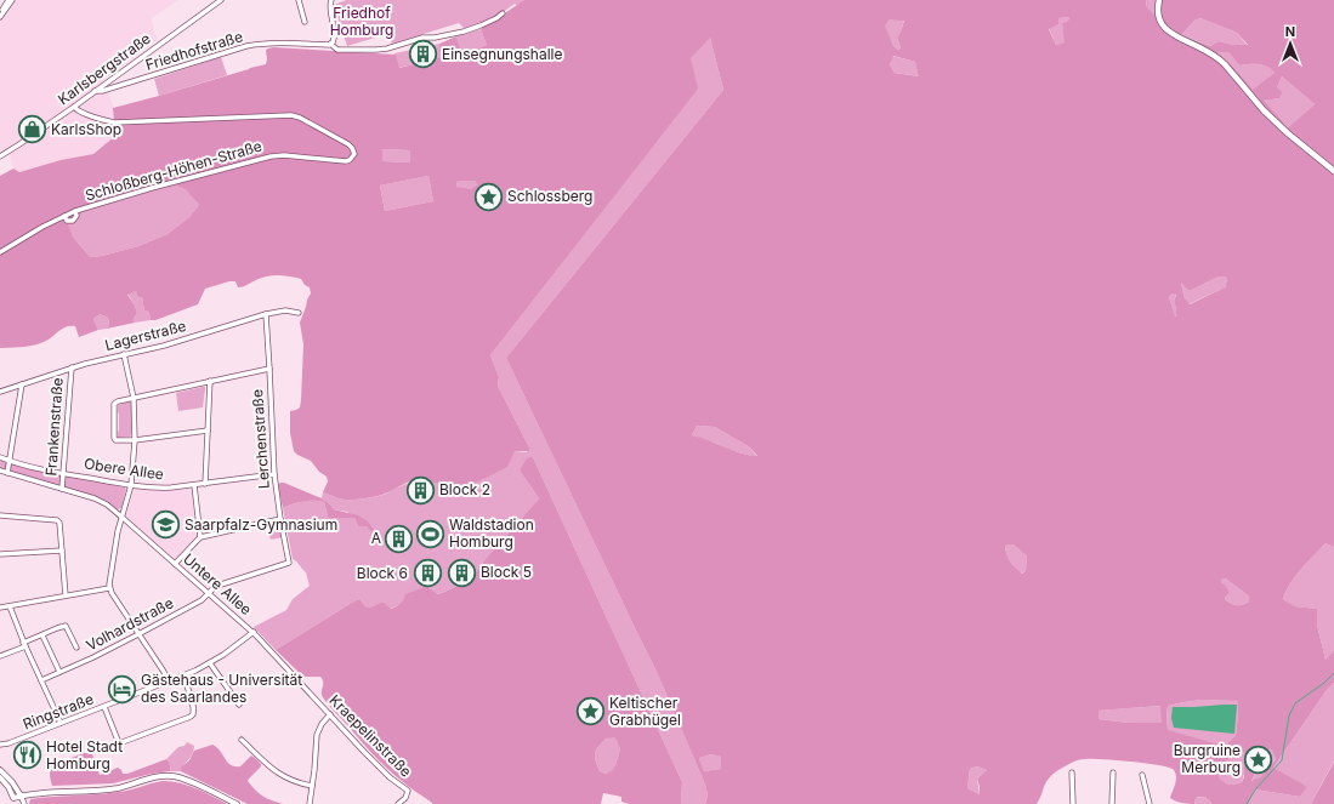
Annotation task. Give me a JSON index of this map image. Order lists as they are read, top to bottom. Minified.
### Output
{"streets":{"street":["Friedhofstraße","Karlsbergstraße","Schloßberg-Höhen-Straße","Lagerstraße","Frankenstraße","Lerchenstraße","Obere Allee","Untere Allee","Volhardstraße","Ringstraße","Kraepelinstraße"]},"crossings":[["Friedhofstraße","Karlsbergstraße"],["Karlsbergstraße","Schloßberg-Höhen-Straße"],["Lagerstraße","Frankenstraße"],["Lagerstraße","Lerchenstraße"],["Frankenstraße","Obere Allee"],["Frankenstraße","Untere Allee"],["Lerchenstraße","Obere Allee"],["Lerchenstraße","Volhardstraße"],["Untere Allee","Volhardstraße"],["Untere Allee","Ringstraße"],["Untere Allee","Kraepelinstraße"]],"parks":["Friedhof Homburg"],"places":{"building":["Einsegnungshalle","Block 2","A","Block 5","Block 6"],"shop":["KarlsShop"],"place":["Schlossberg","Keltischer Grabhügel","Burgruine Merburg"],"school or university":["Saarpfalz-Gymnasium"],"sports":["Waldstadion Homburg"],"hotel":["Gästehaus - Universität des Saarlandes"],"restaurant":["Hotel Stadt Homburg"]},"north":"top"}
